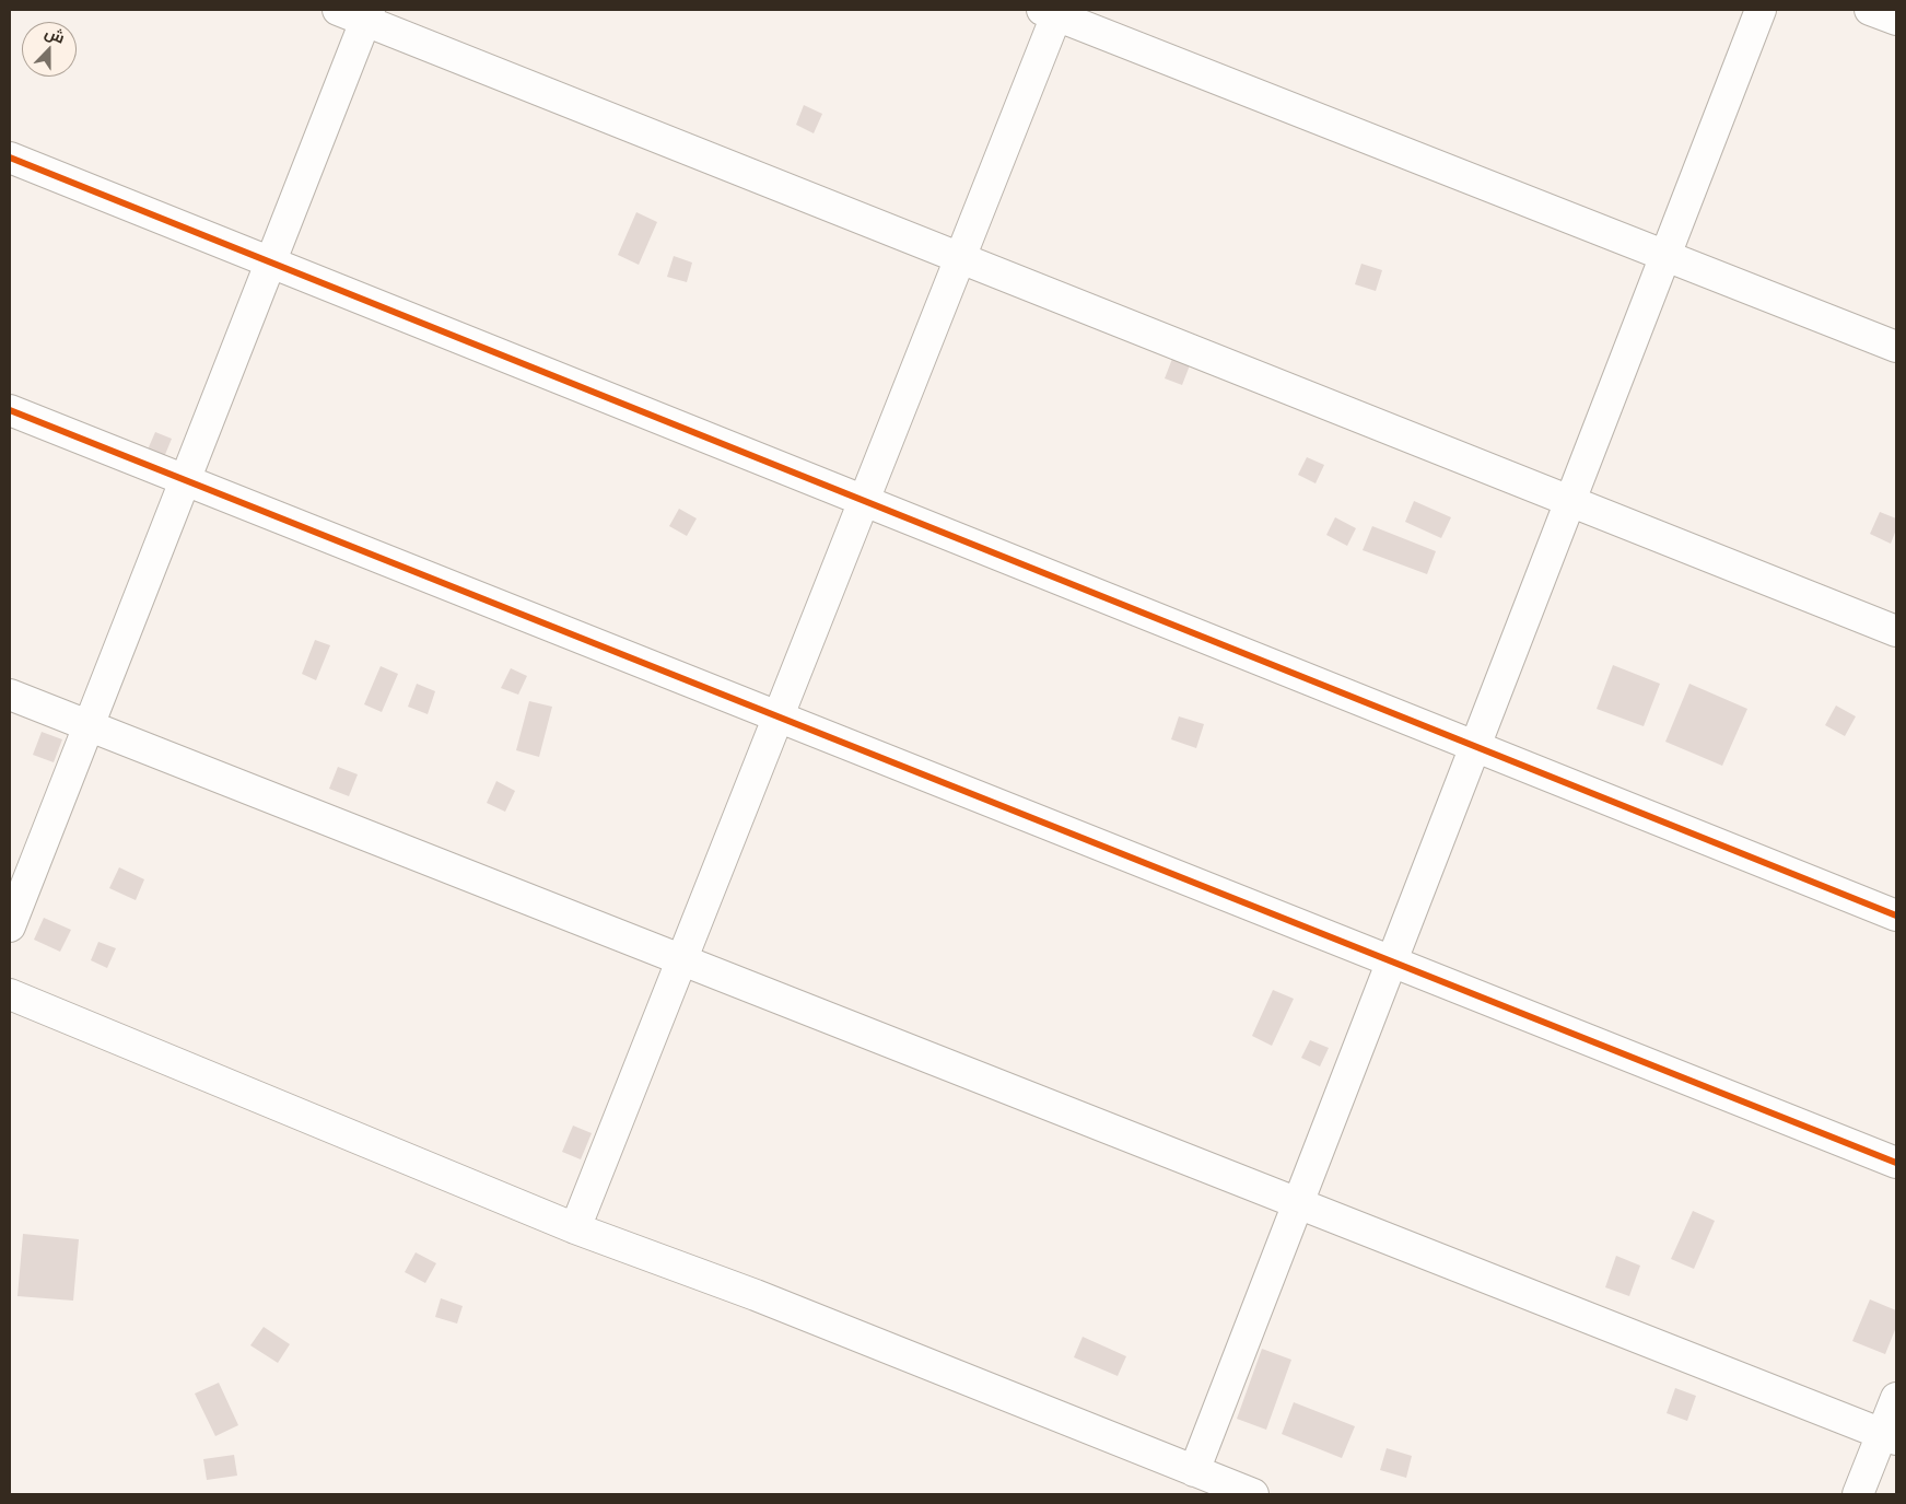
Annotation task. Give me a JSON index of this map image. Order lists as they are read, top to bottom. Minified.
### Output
{"north":"top"}
